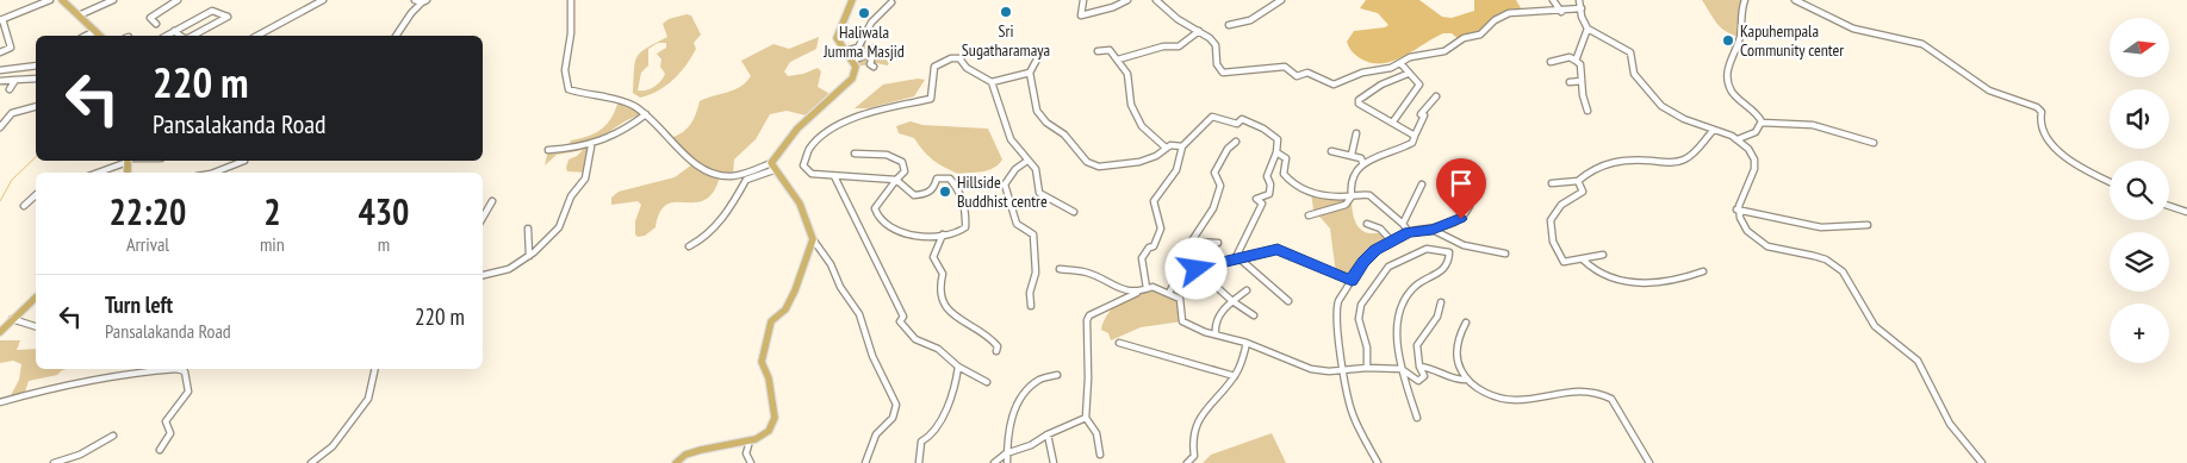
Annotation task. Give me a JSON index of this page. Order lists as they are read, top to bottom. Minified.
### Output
{"places":["Sri Sugatharamaya","Haliwala Jumma Masjid","Kapuhempala Community center","Hillside Buddhist centre"],"north":"right","page":{"map_buttons":"+","turn":["220 m","Pansalakanda Road"],"eta":["22:20","Arrival","2","min","430","m"],"list":[{"name":"Turn left","note":"Pansalakanda Road","value":"220 m"}]}}
